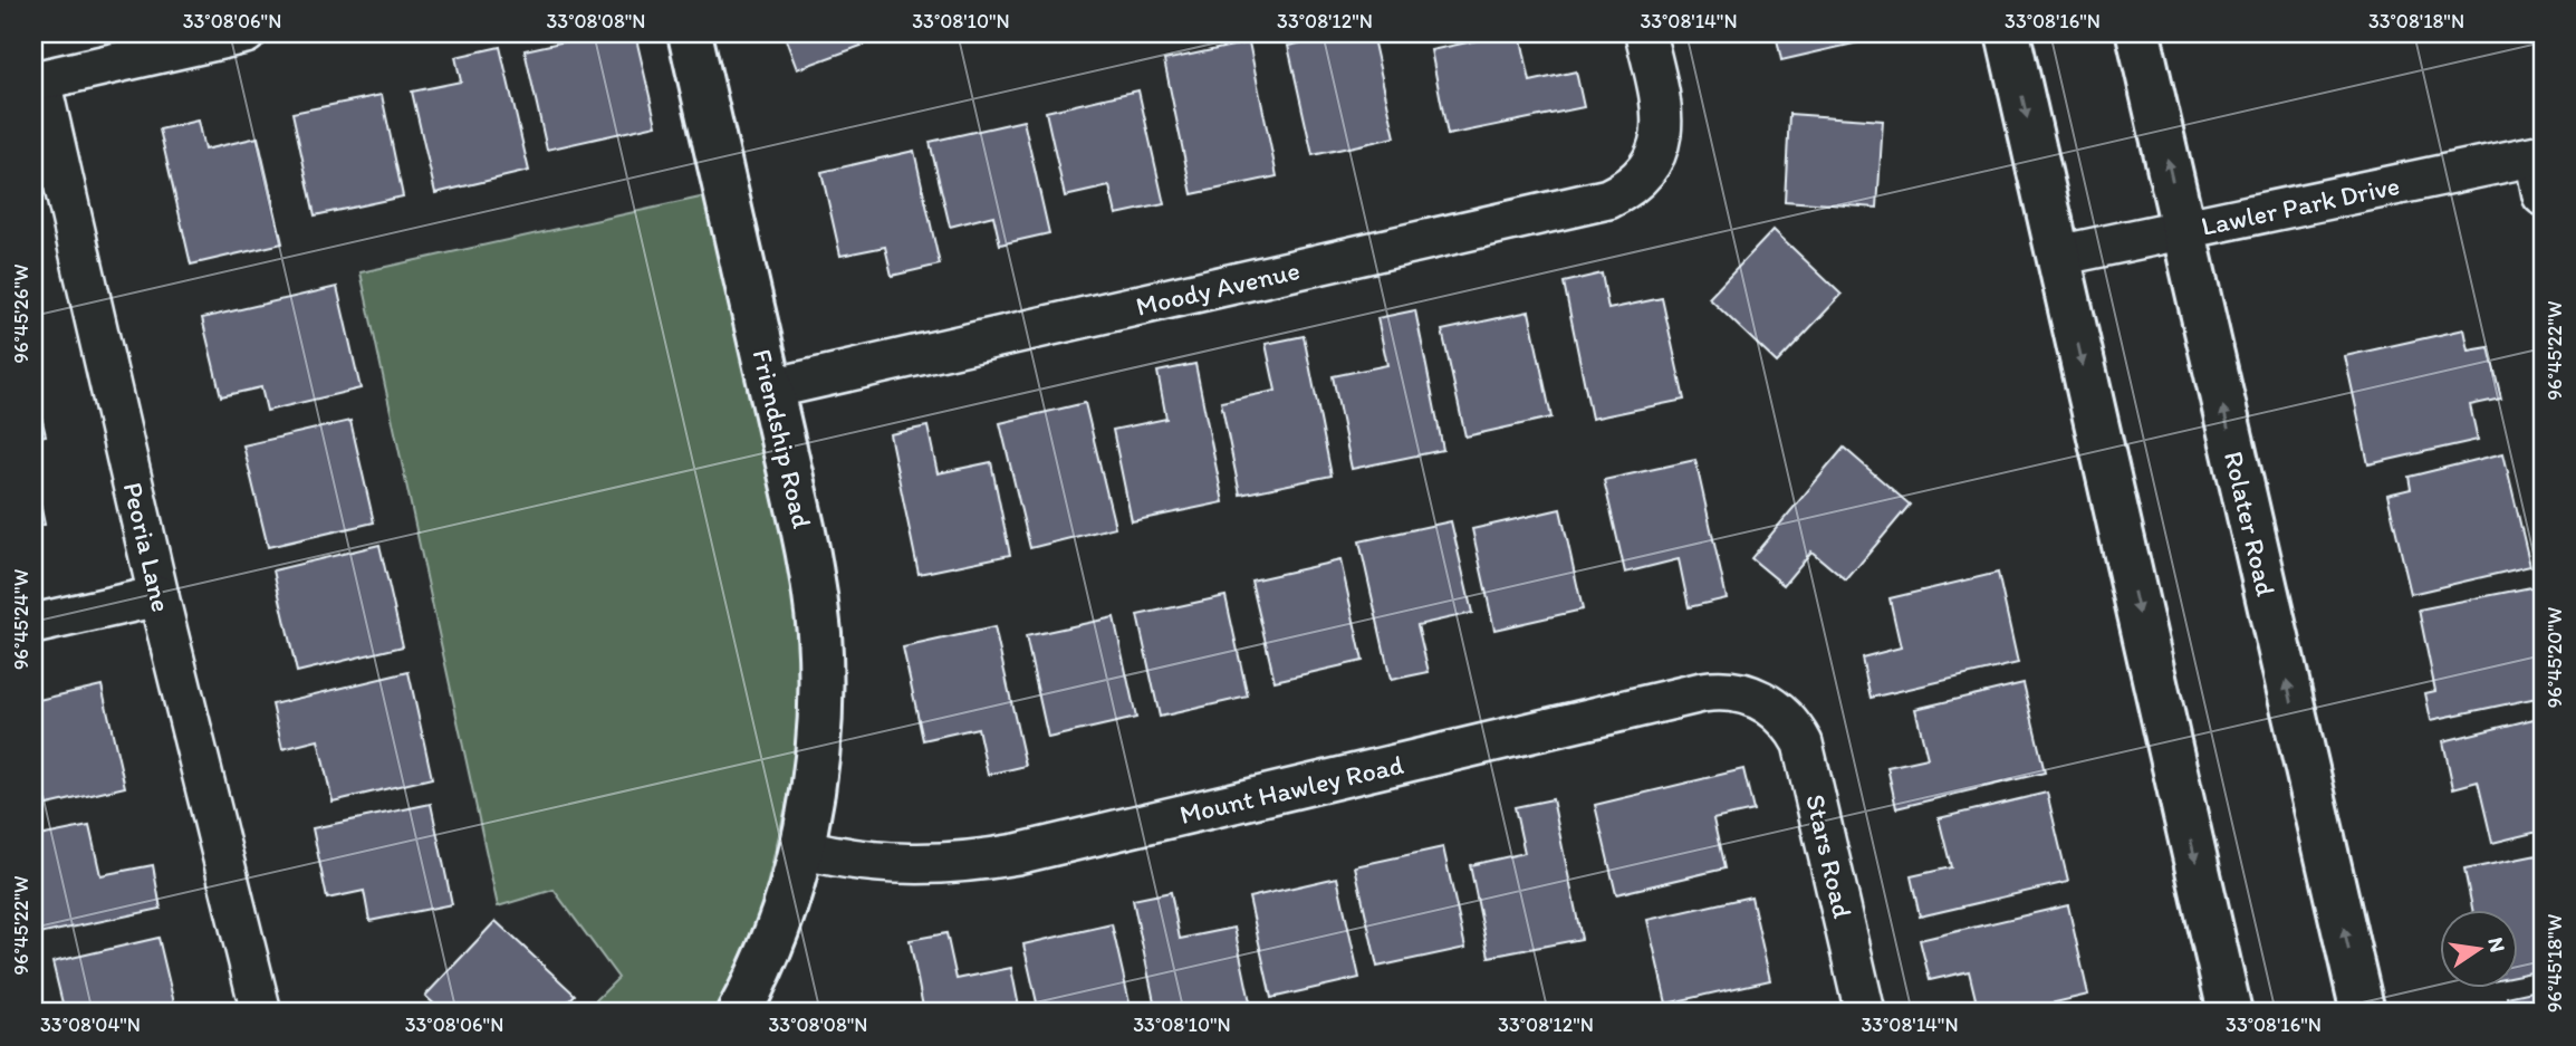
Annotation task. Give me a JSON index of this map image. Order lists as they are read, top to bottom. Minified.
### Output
{"streets":{"main road":["Friendship Road","Rolater Road"],"street":["Lawler Park Drive","Moody Avenue","Peoria Lane","Mount Hawley Road","Stars Road"]},"crossings":[["Lawler Park Drive","Rolater Road"],["Moody Avenue","Friendship Road"],["Friendship Road","Mount Hawley Road"],["Mount Hawley Road","Stars Road"]],"north":"right","coordinates":["33°08'06\"N","33°08'08\"N","33°08'10\"N","33°08'12\"N","33°08'14\"N","33°08'16\"N","33°08'18\"N","96°45'26\"W","96°45'22\"W","96°45'24\"W","96°45'20\"W","96°45'18\"W","33°08'04\"N"]}
